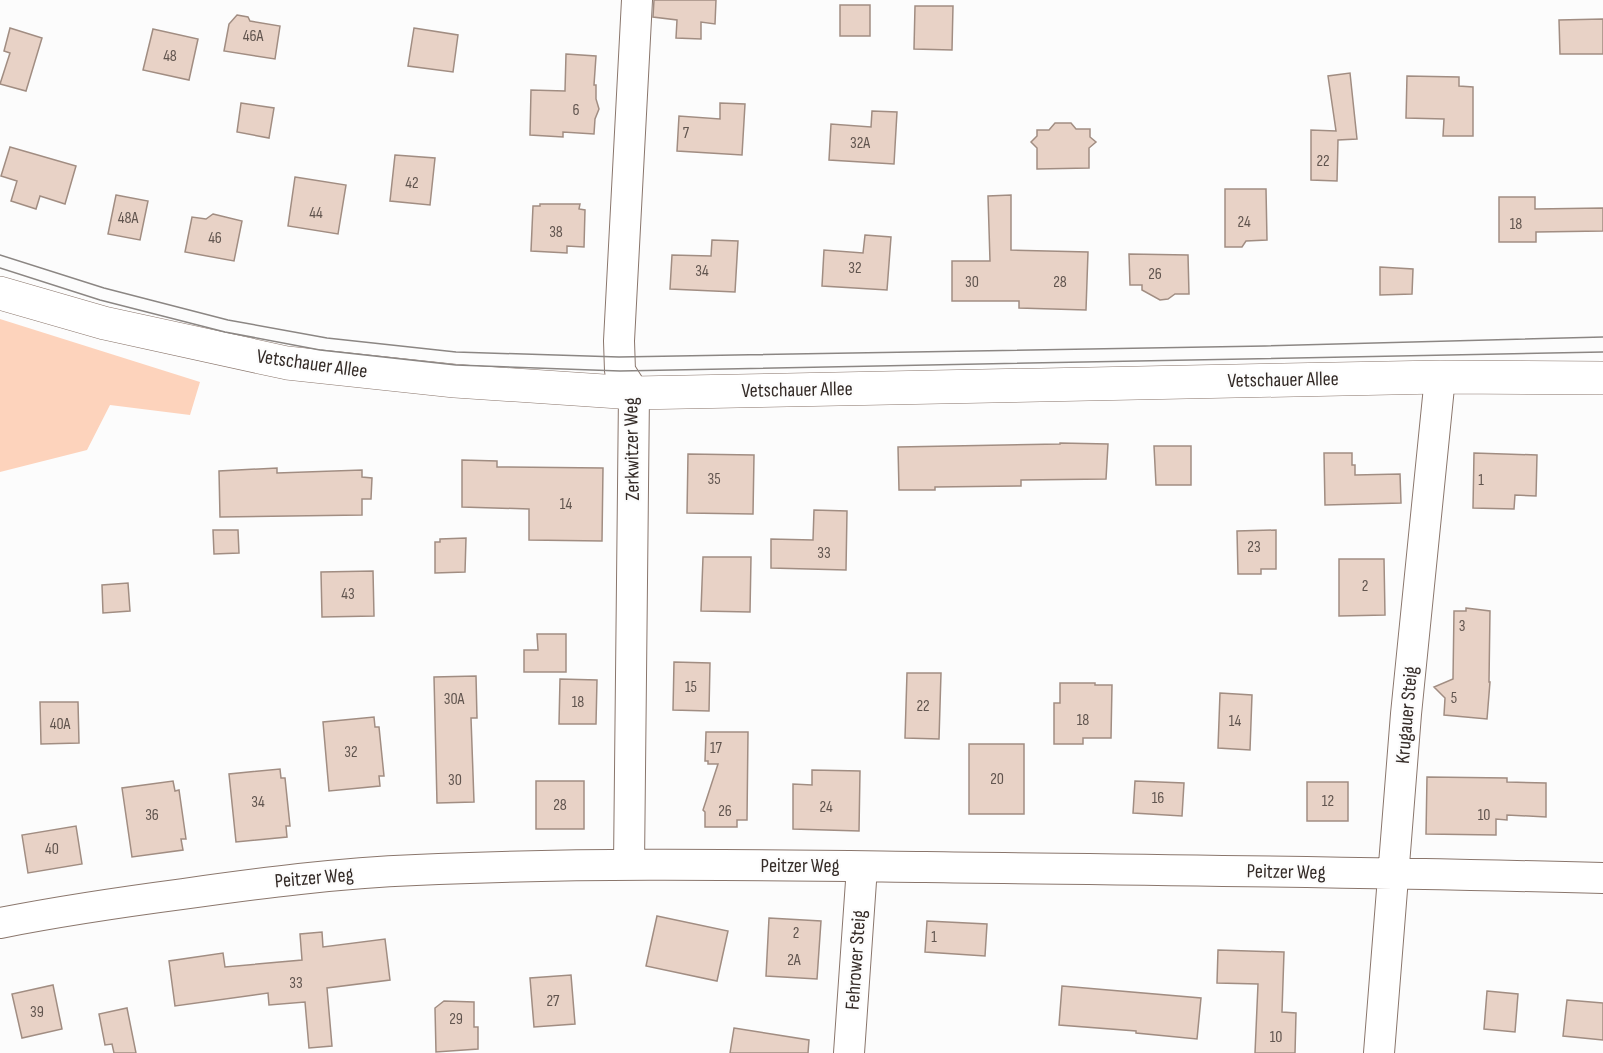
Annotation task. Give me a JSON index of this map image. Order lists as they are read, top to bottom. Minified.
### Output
{"streets":{"street":["Vetschauer Allee","Zerkwitzer Weg","Krugauer Steig","Peitzer Weg","Fehrower Steig"]},"crossings":[["Vetschauer Allee","Zerkwitzer Weg"],["Vetschauer Allee","Krugauer Steig"],["Zerkwitzer Weg","Peitzer Weg"],["Krugauer Steig","Peitzer Weg"],["Peitzer Weg","Fehrower Steig"]],"house_numbers":["46A","48","6","7","32A","22","42","44","48A","24","18","38","46","32","34","26","30","28","35","1","14","23","33","2","43","3","15","5","30A","18","22","18","14","40A","17","32","20","30","16","12","34","28","24","26","36","10","40","2","1","2A","33","27","39","29","10"]}
